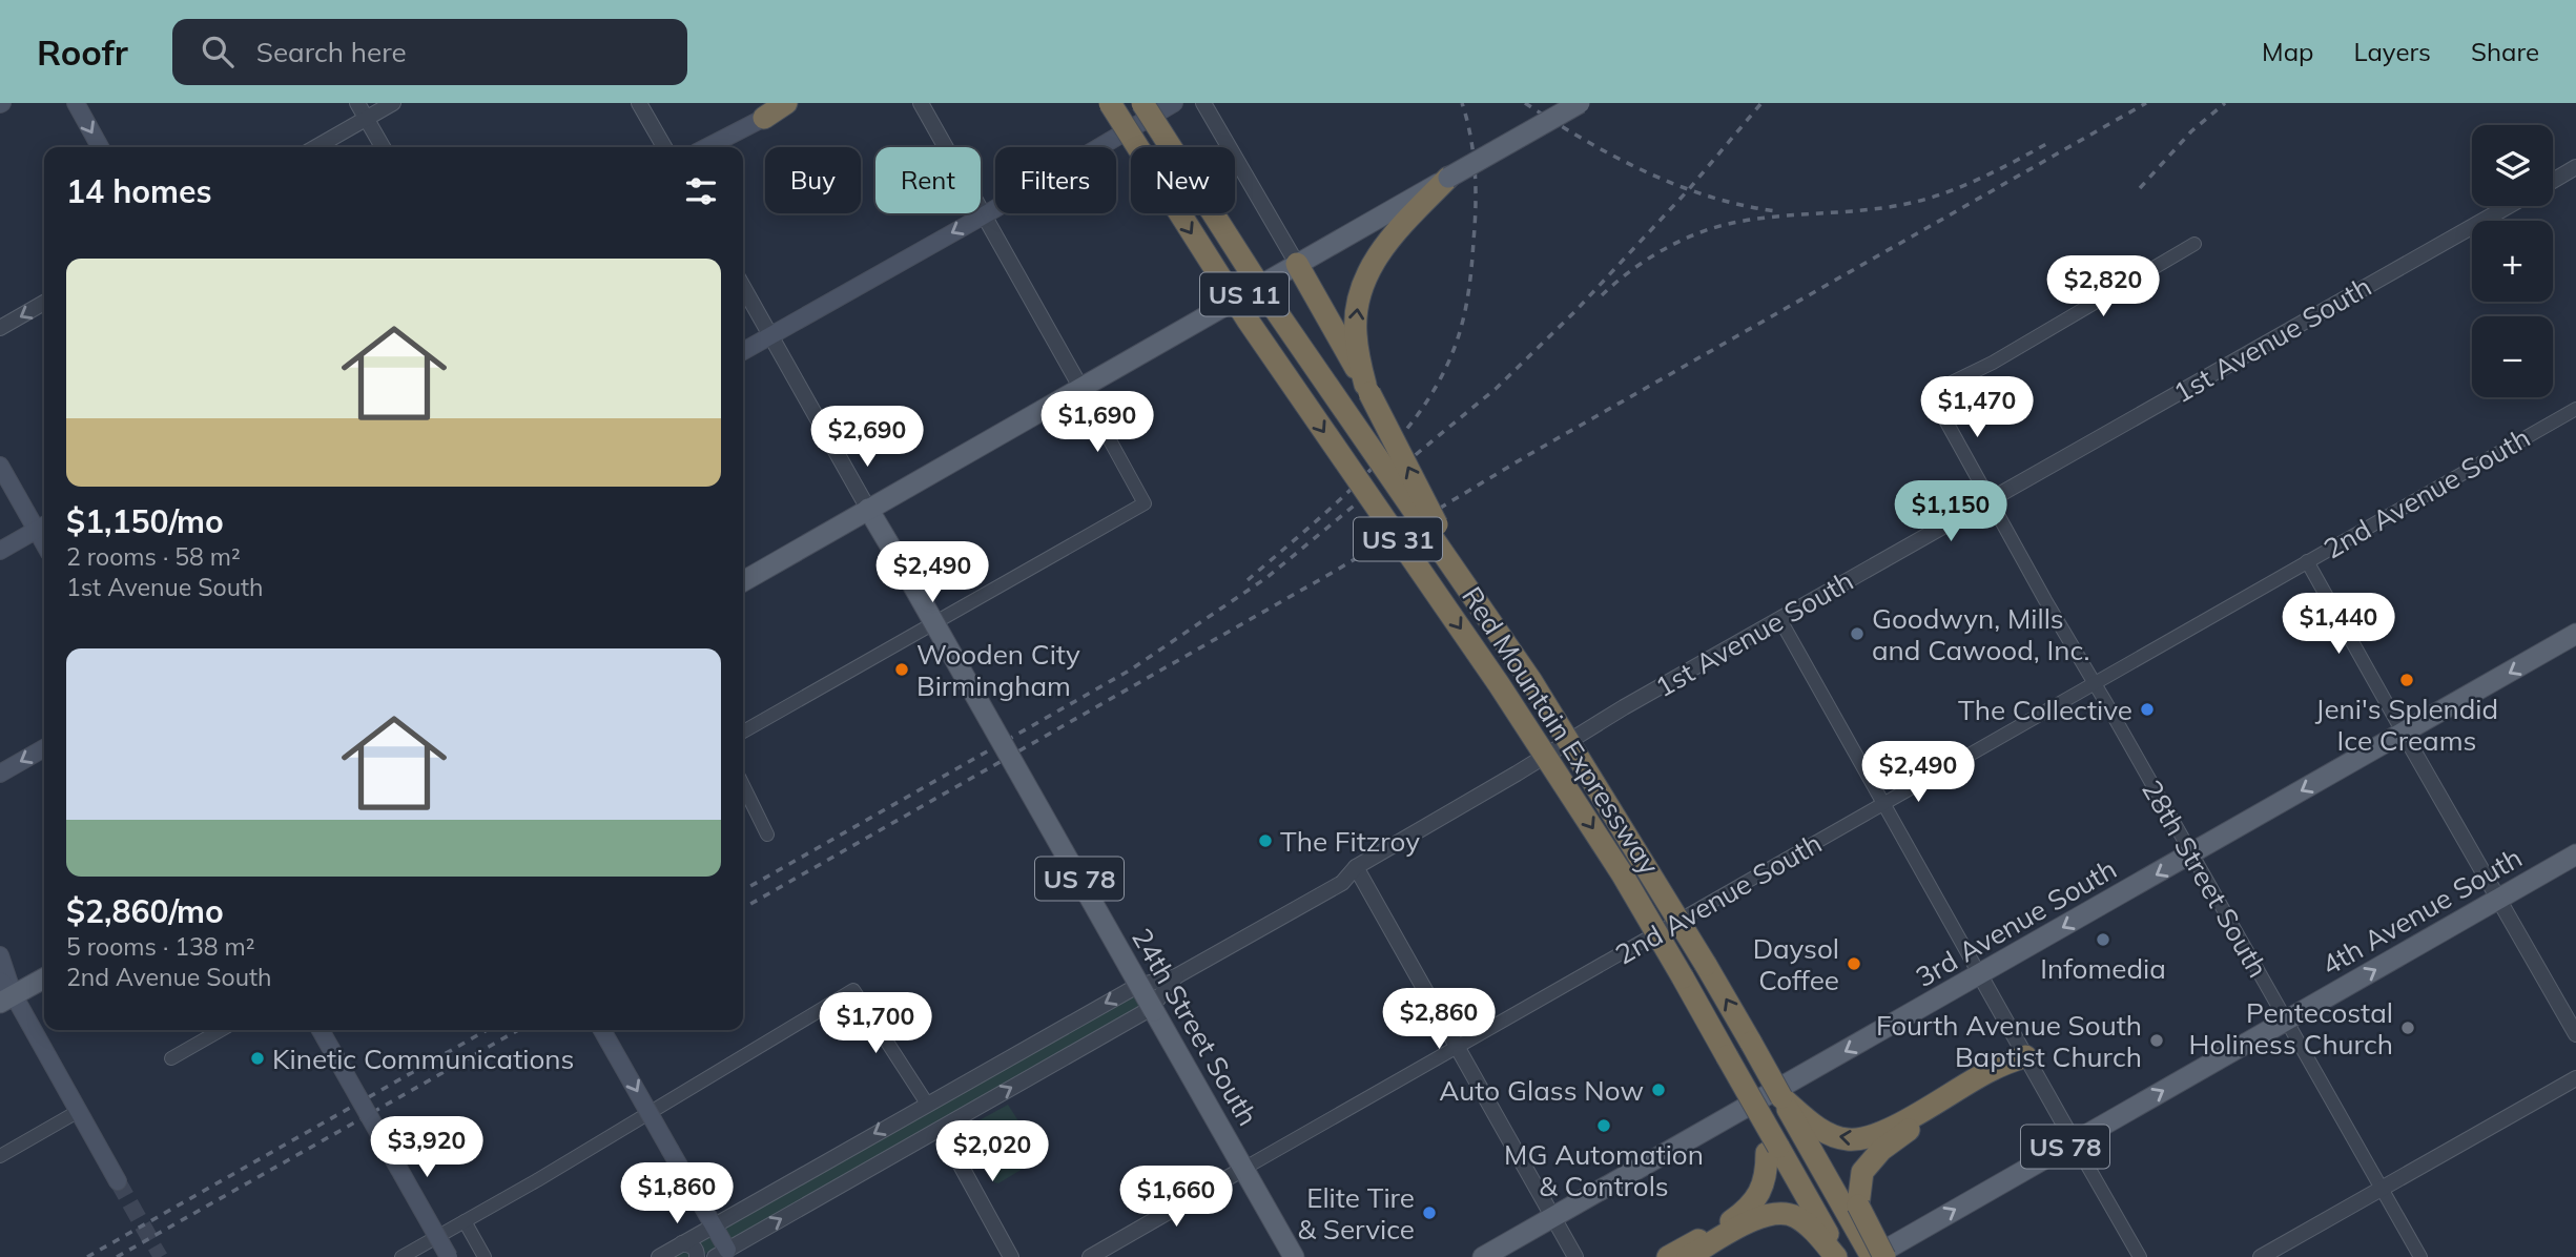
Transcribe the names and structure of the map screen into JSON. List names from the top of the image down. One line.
{"streets":{"highway":["US 31","Red Mountain Expressway"],"main road":["US 11","US 78","4th Avenue South","3rd Avenue South","24th Street South"],"street":["1st Avenue South","2nd Avenue South","28th Street South"]},"crossings":[["US 11","24th Street South"],["1st Avenue South","28th Street South"],["2nd Avenue South","28th Street South"],["2nd Avenue South","24th Street South"],["28th Street South","4th Avenue South"],["28th Street South","3rd Avenue South"]],"one_way":["4th Avenue South","3rd Avenue South"],"places":["Goodwyn, Mills and Cawood, Inc.","Wooden City Birmingham","Jeni's Splendid Ice Creams","The Collective","The Fitzroy","Infomedia","Daysol Coffee","Pentecostal Holiness Church","Fourth Avenue South Baptist Church","Kinetic Communications","Auto Glass Now","MG Automation & Controls","Elite Tire & Service"],"page":{"header":"Roofr","search":"Search here","nav":["Map","Layers","Share"],"map_buttons":["+","−"],"chip":["Buy","Rent","Filters","New"],"heading":"14 homes","list":[{"name":"$1,150/mo","note":"2 rooms · 58 m² · 1st Avenue South"},{"name":"$2,860/mo","note":"5 rooms · 138 m² · 2nd Avenue South"}],"price":["$2,820","$1,470","$1,690","$2,690","$1,150","$2,490","$1,440","$2,490","$2,860","$1,700","$3,920","$2,020","$1,860","$1,660"]}}
